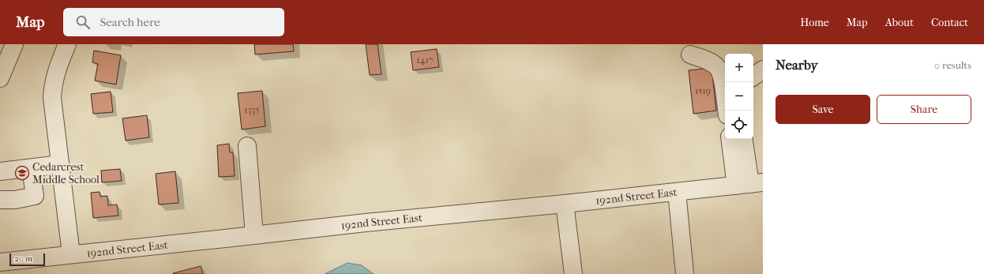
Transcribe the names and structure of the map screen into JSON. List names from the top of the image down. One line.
{"streets":{"street":["192nd Street East"]},"places":{"school or university":["Cedarcrest Middle School"]},"house_numbers":["1417","1519","1335"],"scale_bar":"20 m","page":{"header":"Map","search":"Search here","nav":["Home","Map","About","Contact"],"heading":["Nearby","0 results"],"map_buttons":["+","−"],"buttons":["Save","Share"],"scale":"20 m"}}
